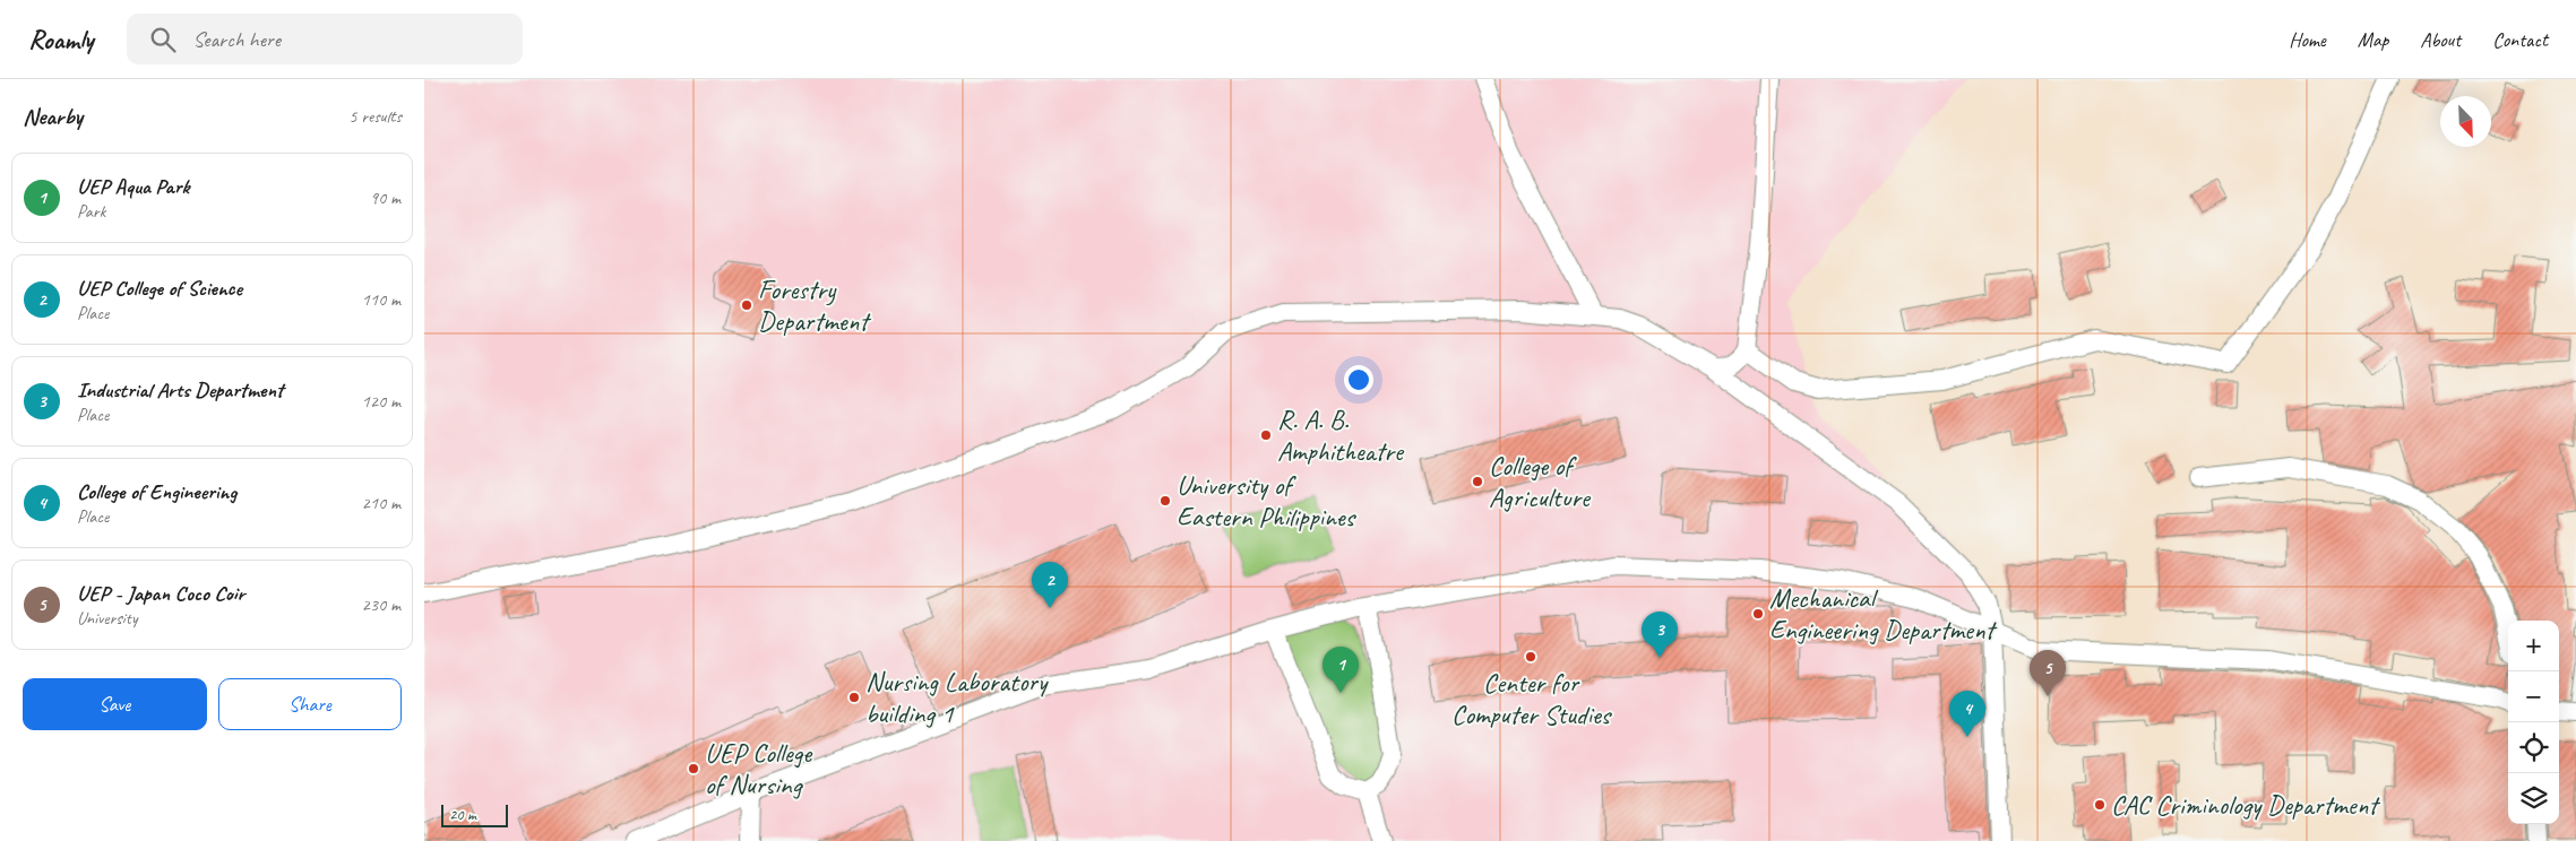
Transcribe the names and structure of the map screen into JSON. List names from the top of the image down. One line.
{"places":["Forestry Department","R. A. B. Amphitheatre","College of Agriculture","University of Eastern Philippines","Mechanical Engineering Department","Center for Computer Studies","Nursing Laboratory building 1","UEP College of Nursing","CAC Criminology Department"],"scale_bar":"20 m","north":"bottom right","page":{"header":"Roamly","search":"Search here","nav":["Home","Map","About","Contact"],"heading":["Nearby","5 results"],"list":[{"mark":"1","name":"UEP Aqua Park","note":"Park","value":"90 m"},{"mark":"2","name":"UEP College of Science","note":"Place","value":"110 m"},{"mark":"3","name":"Industrial Arts Department","note":"Place","value":"120 m"},{"mark":"4","name":"College of Engineering","note":"Place","value":"210 m"},{"mark":"5","name":"UEP - Japan Coco Coir","note":"University","value":"230 m"}],"pins":["2","3","1","5","4"],"map_buttons":["+","−"],"buttons":["Save","Share"],"scale":"20 m"}}
